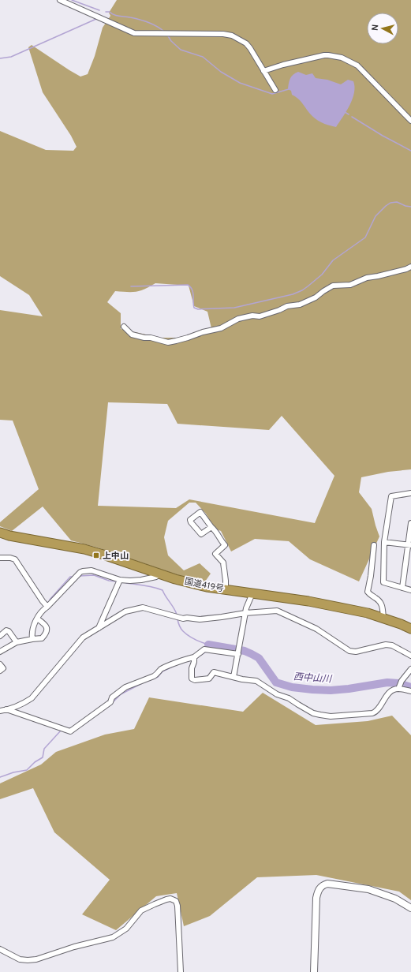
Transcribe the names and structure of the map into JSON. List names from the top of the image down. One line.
{"streets":{"highway":["国道419号"]},"water":["西中山川"],"places":{"transit":["上中山"]},"north":"left"}
